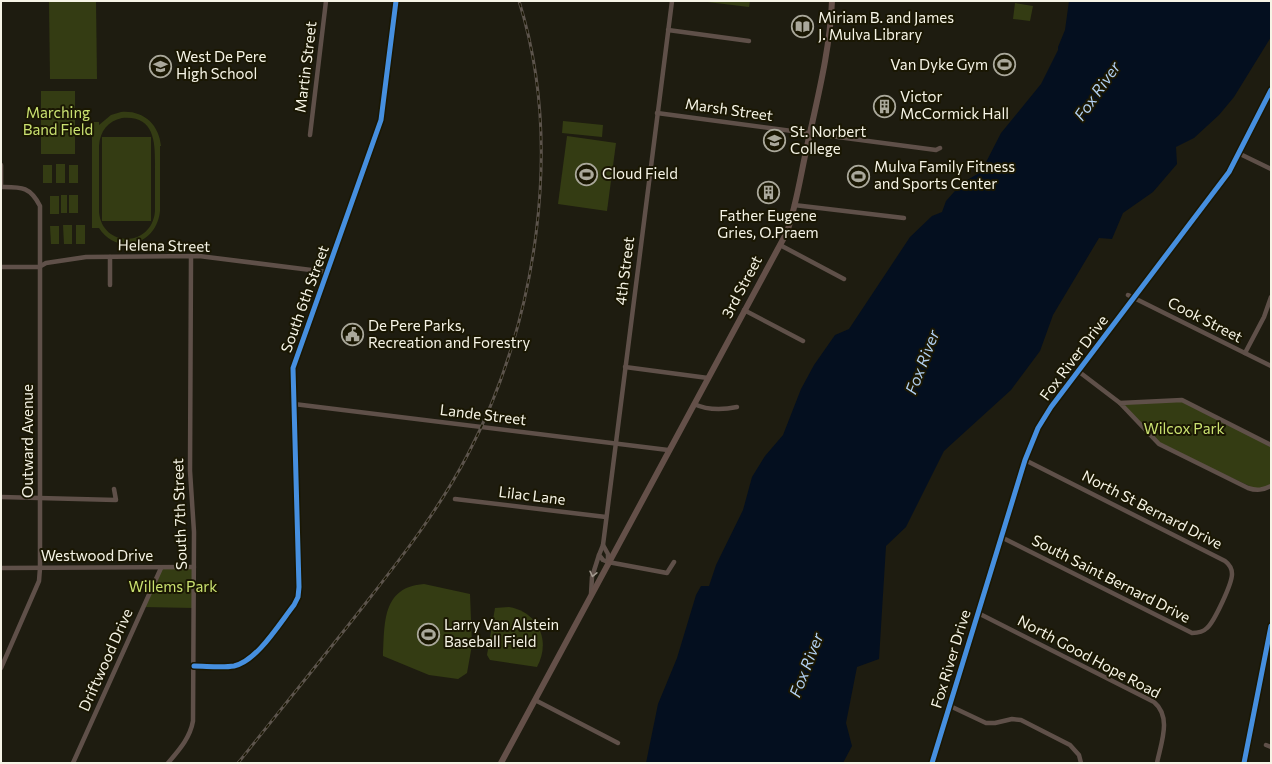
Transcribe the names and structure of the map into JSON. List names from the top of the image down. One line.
{"streets":{"main road":["3rd Street"],"street":["Martin Street","Marsh Street","Helena Street","4th Street","South 6th Street","Cook Street","Fox River Drive","Lande Street","Outward Avenue","Lilac Lane","North St Bernard Drive","South 7th Street","Westwood Drive","South Saint Bernard Drive","North Good Hope Road","Driftwood Drive"]},"crossings":[["Marsh Street","4th Street"],["Marsh Street","3rd Street"],["Helena Street","South 6th Street"],["Helena Street","Outward Avenue"],["Helena Street","South 7th Street"],["4th Street","3rd Street"],["4th Street","Lande Street"],["4th Street","Lilac Lane"],["3rd Street","Lande Street"],["South 6th Street","Lande Street"],["South 6th Street","South 7th Street"],["Cook Street","Fox River Drive"],["Fox River Drive","North St Bernard Drive"],["Fox River Drive","South Saint Bernard Drive"],["Fox River Drive","North Good Hope Road"],["Outward Avenue","Westwood Drive"],["North St Bernard Drive","South Saint Bernard Drive"],["South 7th Street","Westwood Drive"],["Westwood Drive","Driftwood Drive"]],"water":["Fox River"],"parks":["Marching Band Field","Wilcox Park","Willems Park"],"places":{"library":["Miriam B. and James J. Mulva Library"],"sports":["Van Dyke Gym","Cloud Field","Mulva Family Fitness and Sports Center","Larry Van Alstein Baseball Field"],"school or university":["West De Pere High School","St. Norbert College"],"building":["Victor McCormick Hall","Father Eugene Gries, O.Praem"],"public building":["De Pere Parks, Recreation and Forestry"]}}
